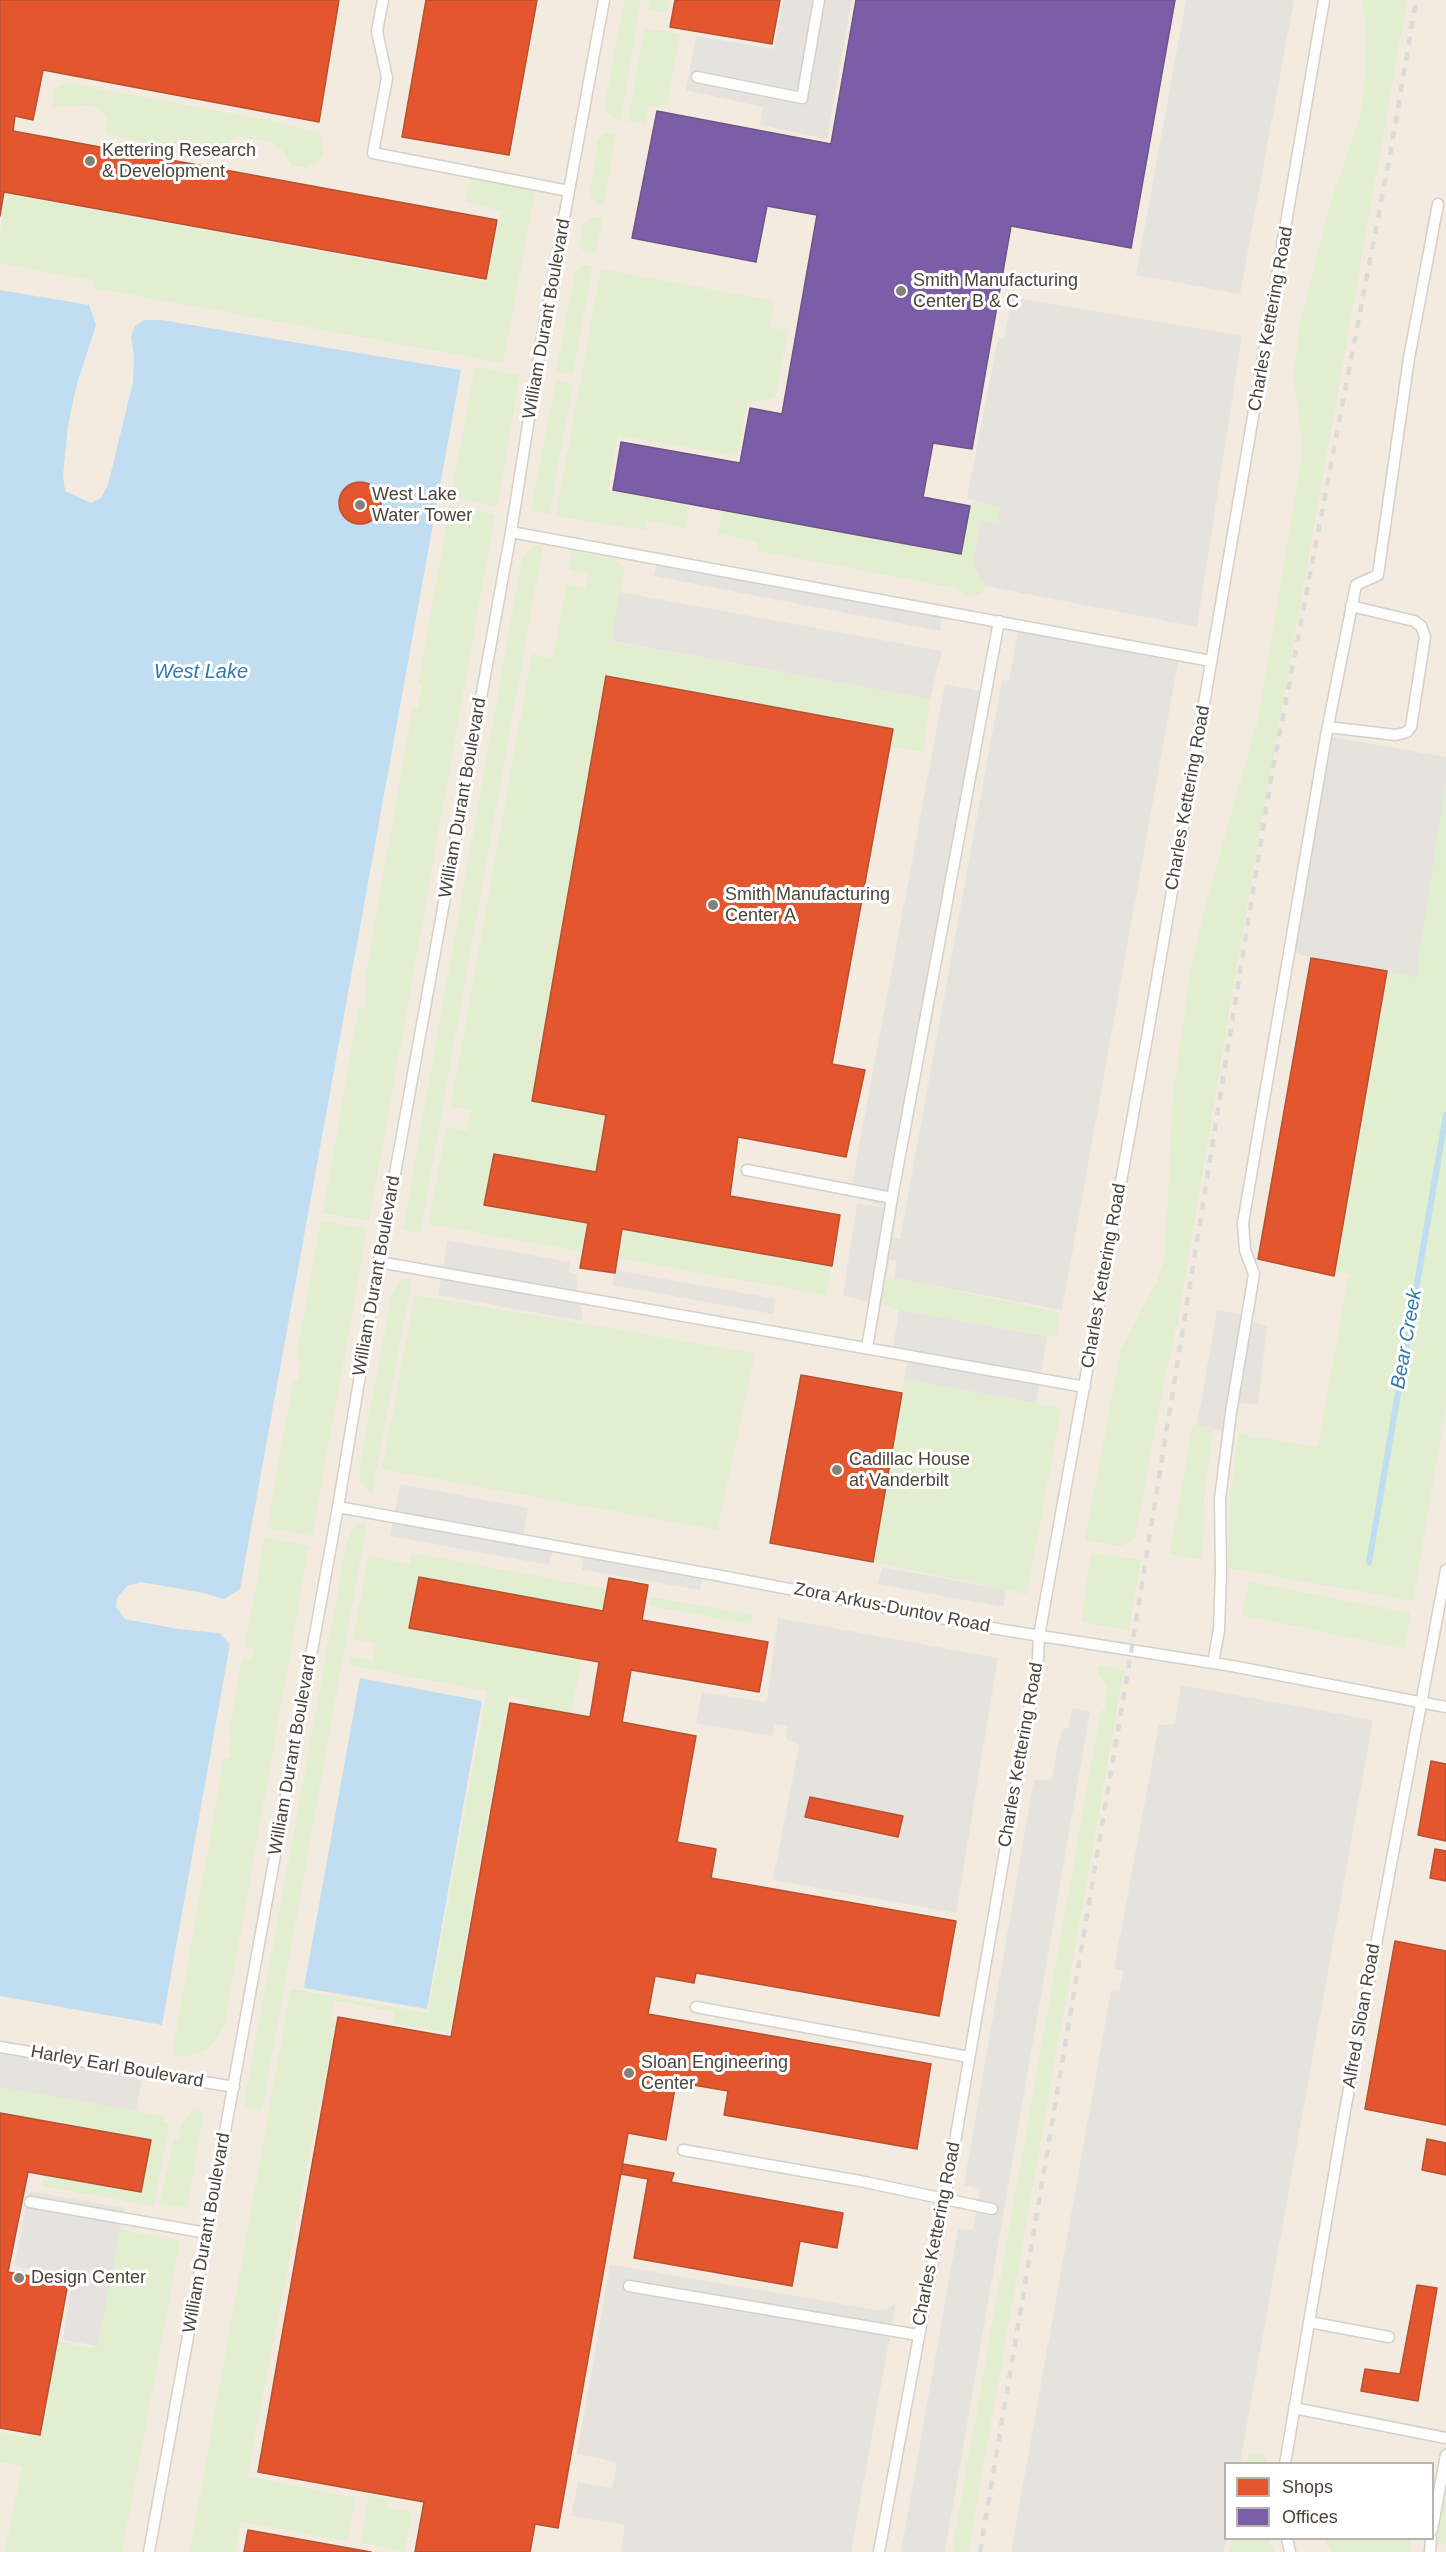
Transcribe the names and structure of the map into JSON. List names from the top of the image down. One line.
{"streets":{"lane":["William Durant Boulevard","Charles Kettering Road","Zora Arkus-Duntov Road","Alfred Sloan Road","Harley Earl Boulevard"]},"crossings":[["William Durant Boulevard","Zora Arkus-Duntov Road"],["William Durant Boulevard","Harley Earl Boulevard"],["Charles Kettering Road","Zora Arkus-Duntov Road"],["Zora Arkus-Duntov Road","Alfred Sloan Road"]],"water":["West Lake","Bear Creek"],"places":["Kettering Research & Development","Smith Manufacturing Center B & C","West Lake Water Tower","Smith Manufacturing Center A","Cadillac House at Vanderbilt","Sloan Engineering Center","Design Center"],"legend":["Shops","Offices"]}
